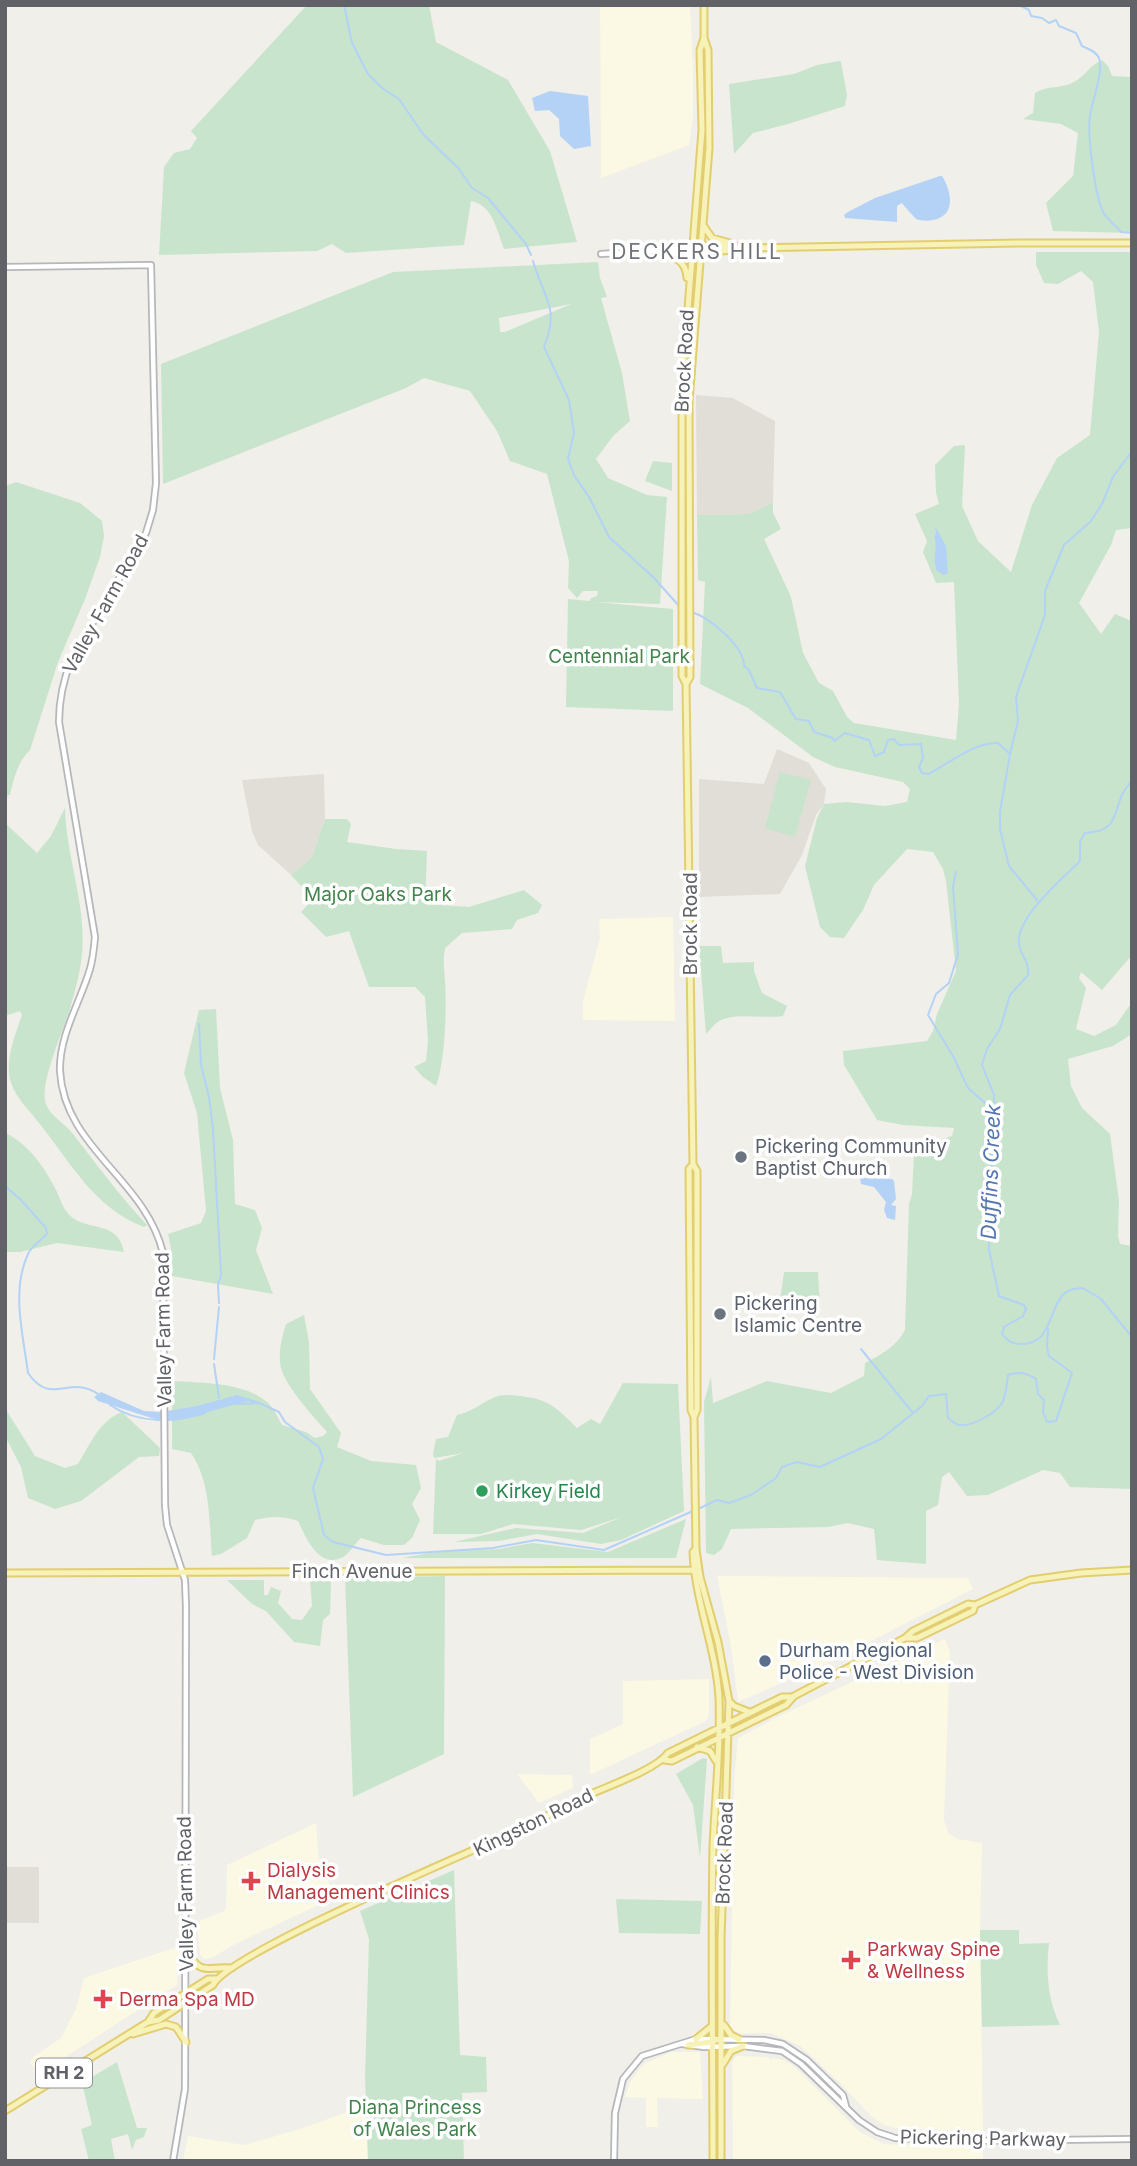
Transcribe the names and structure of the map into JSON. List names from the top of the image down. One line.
{"streets":{"main road":["Brock Road","Finch Avenue","Kingston Road","RH 2"],"street":["Valley Farm Road","Pickering Parkway"]},"crossings":[["Brock Road","Finch Avenue"],["Brock Road","Kingston Road"],["Brock Road","Pickering Parkway"],["Valley Farm Road","Finch Avenue"],["Valley Farm Road","Kingston Road"]],"districts":["DECKERS HILL"],"water":["Duffins Creek"],"parks":["Centennial Park","Major Oaks Park","Diana Princess of Wales Park"],"places":{"other":["Pickering Community Baptist Church","Pickering Islamic Centre","Kirkey Field","Durham Regional Police - West Division"],"health":["Dialysis Management Clinics","Parkway Spine & Wellness","Derma Spa MD"]}}
